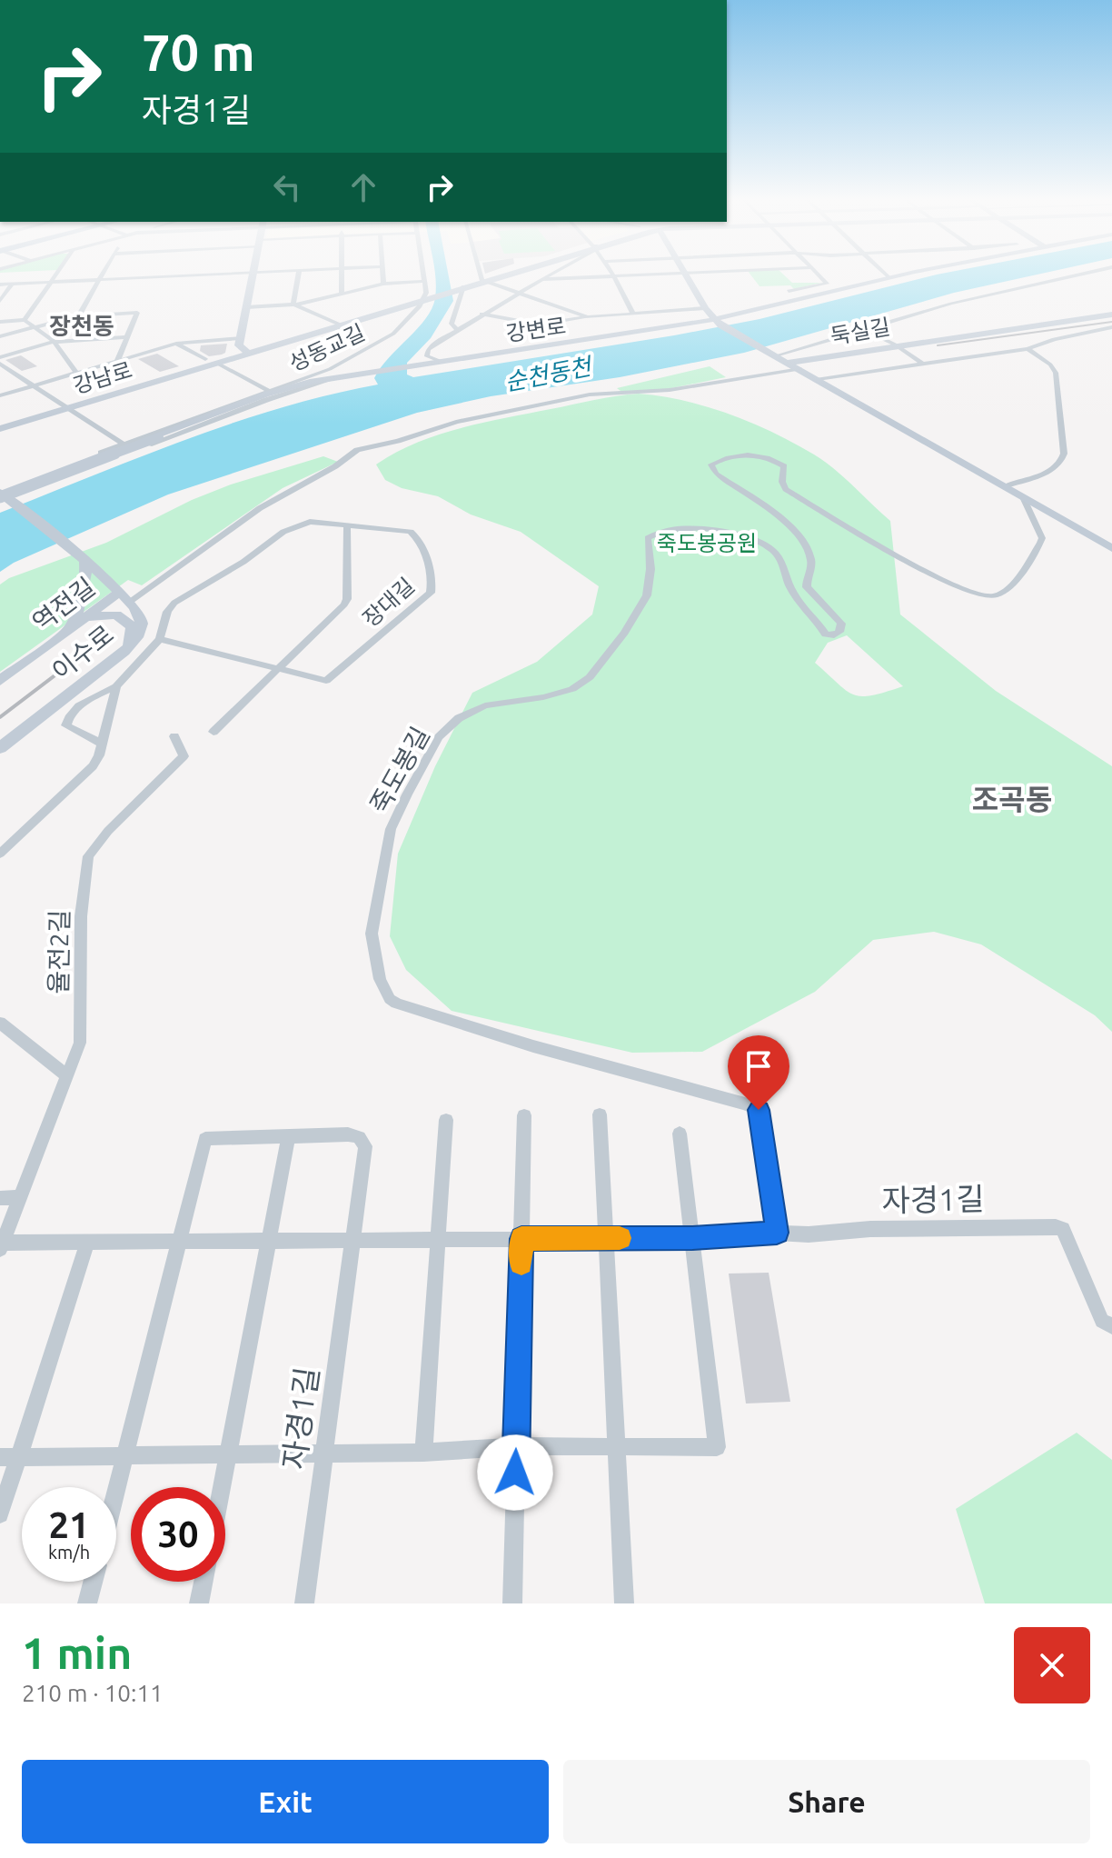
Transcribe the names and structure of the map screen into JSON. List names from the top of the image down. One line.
{"streets":{"main road":["강변로","둑실길","강남로","역전길","이수로"],"street":["성동교길","장대길","죽도봉길","율전2길","자경1길"]},"crossings":[["성동교길","강남로"],["역전길","이수로"],["죽도봉길","자경1길"],["율전2길","자경1길"]],"districts":["장천동","조곡동"],"water":["순천동천"],"parks":["죽도봉공원"],"page":{"turn":["70 m","자경1길"],"speed":"21 km/h","limit":"30","heading":["1 min","210 m · 10:11"],"buttons":["Exit","Share"]}}
